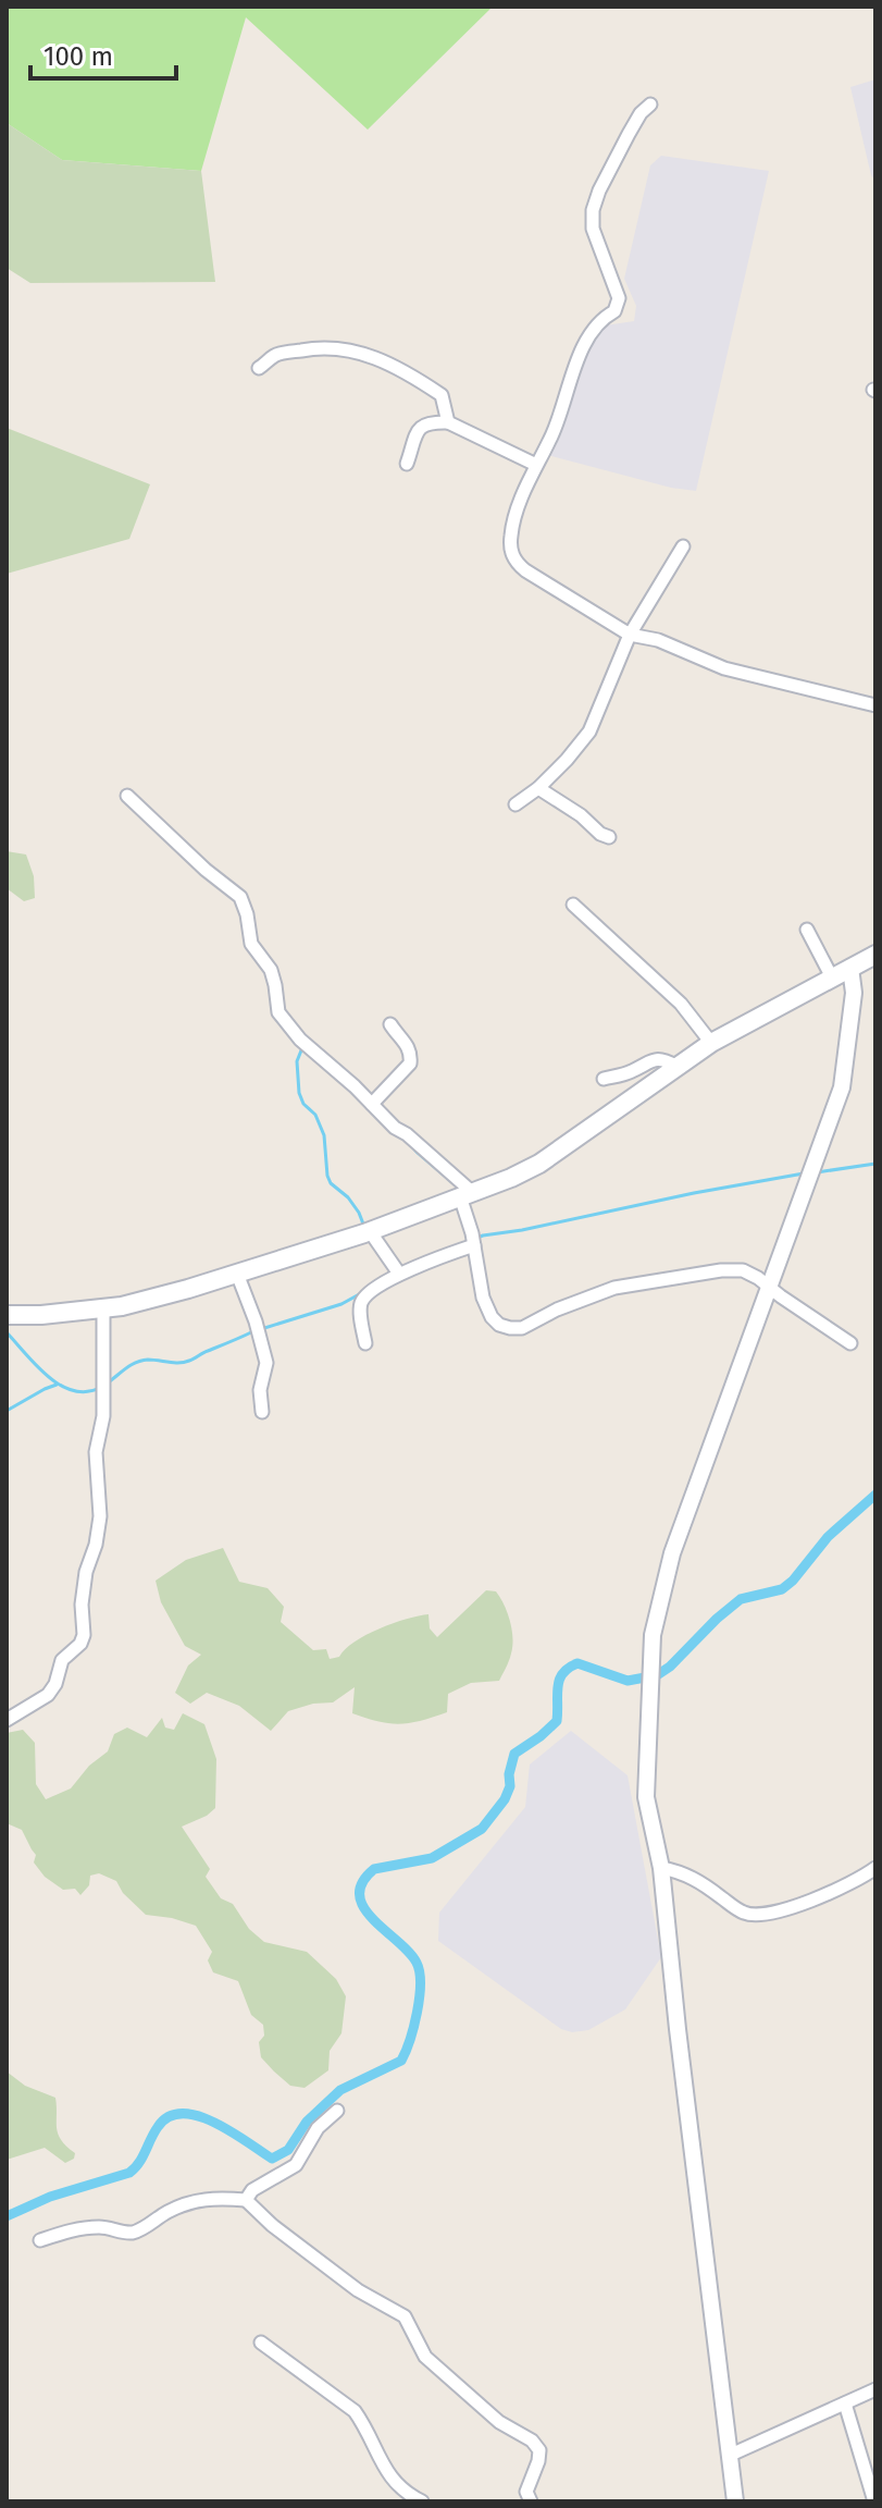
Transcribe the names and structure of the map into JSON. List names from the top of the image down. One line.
{"scale_bar":"100 m"}
